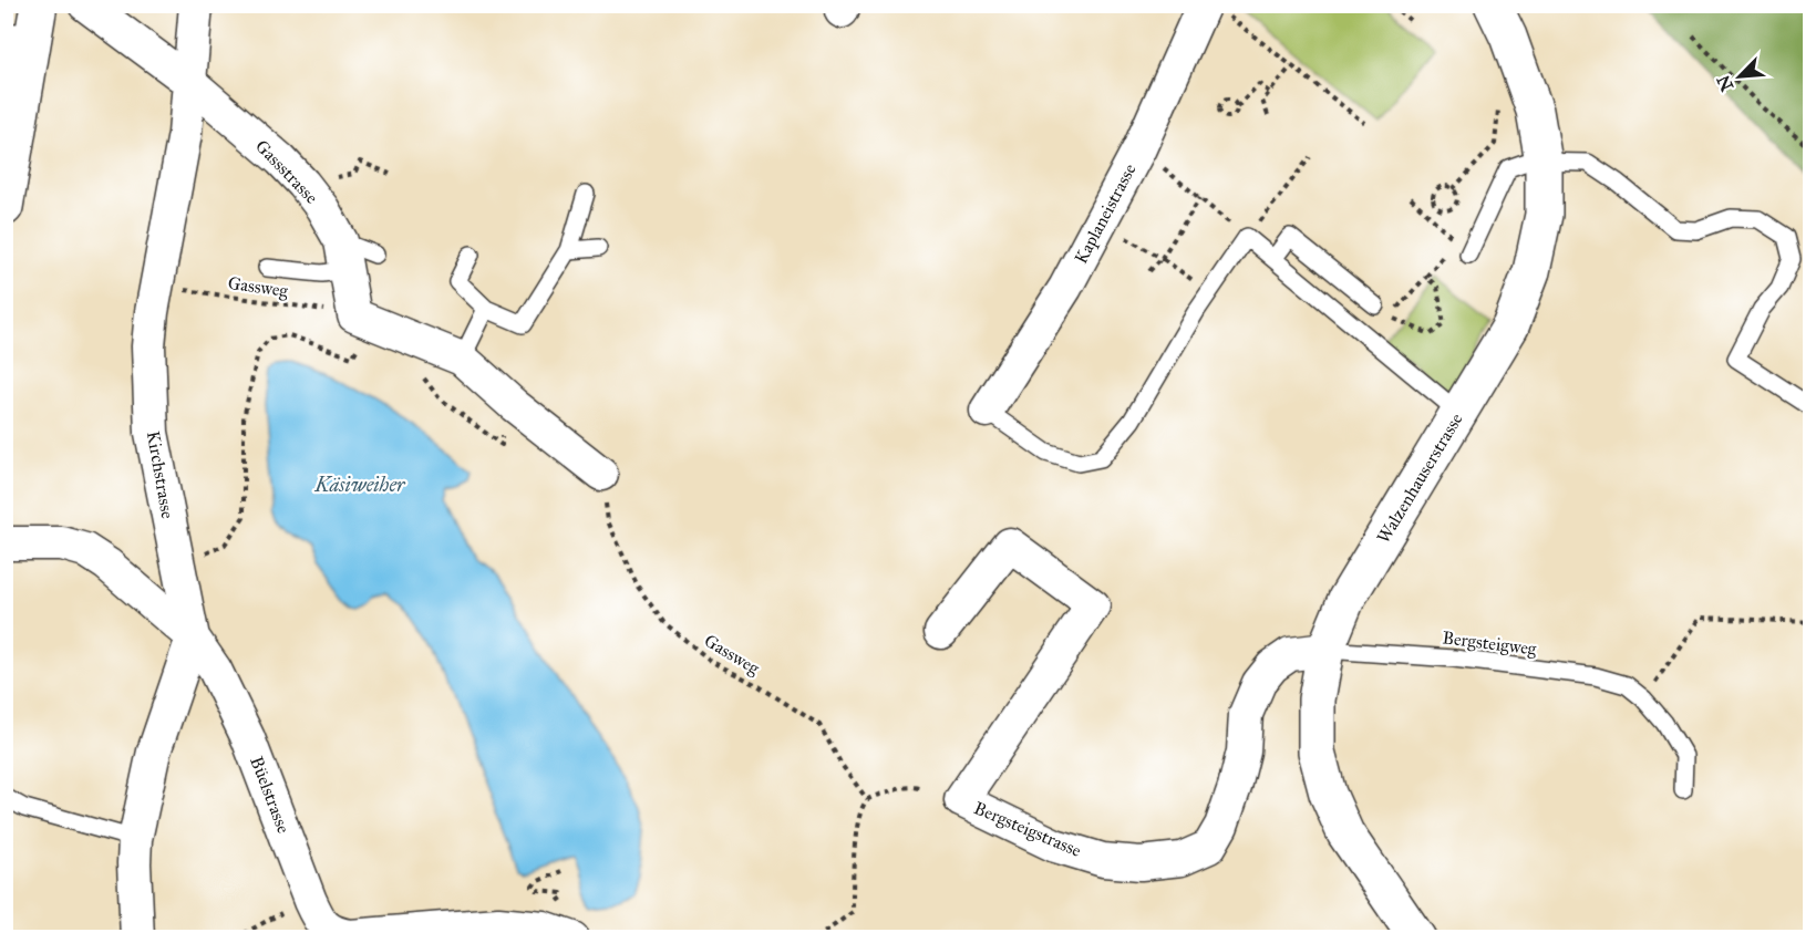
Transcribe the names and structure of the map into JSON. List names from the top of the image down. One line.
{"streets":{"street":["Gassstrasse","Kaplaneistrasse","Kirchstrasse","Walzenhauserstrasse","Büelstrasse","Bergsteigstrasse"],"lane":["Bergsteigweg"],"path":["Gassweg"]},"crossings":[["Gassstrasse","Gassweg"],["Gassstrasse","Kirchstrasse"],["Gassweg","Kirchstrasse"],["Kirchstrasse","Büelstrasse"],["Walzenhauserstrasse","Bergsteigweg"],["Walzenhauserstrasse","Bergsteigstrasse"],["Bergsteigweg","Bergsteigstrasse"]],"water":["Käsiweiher"],"north":"bottom left"}
